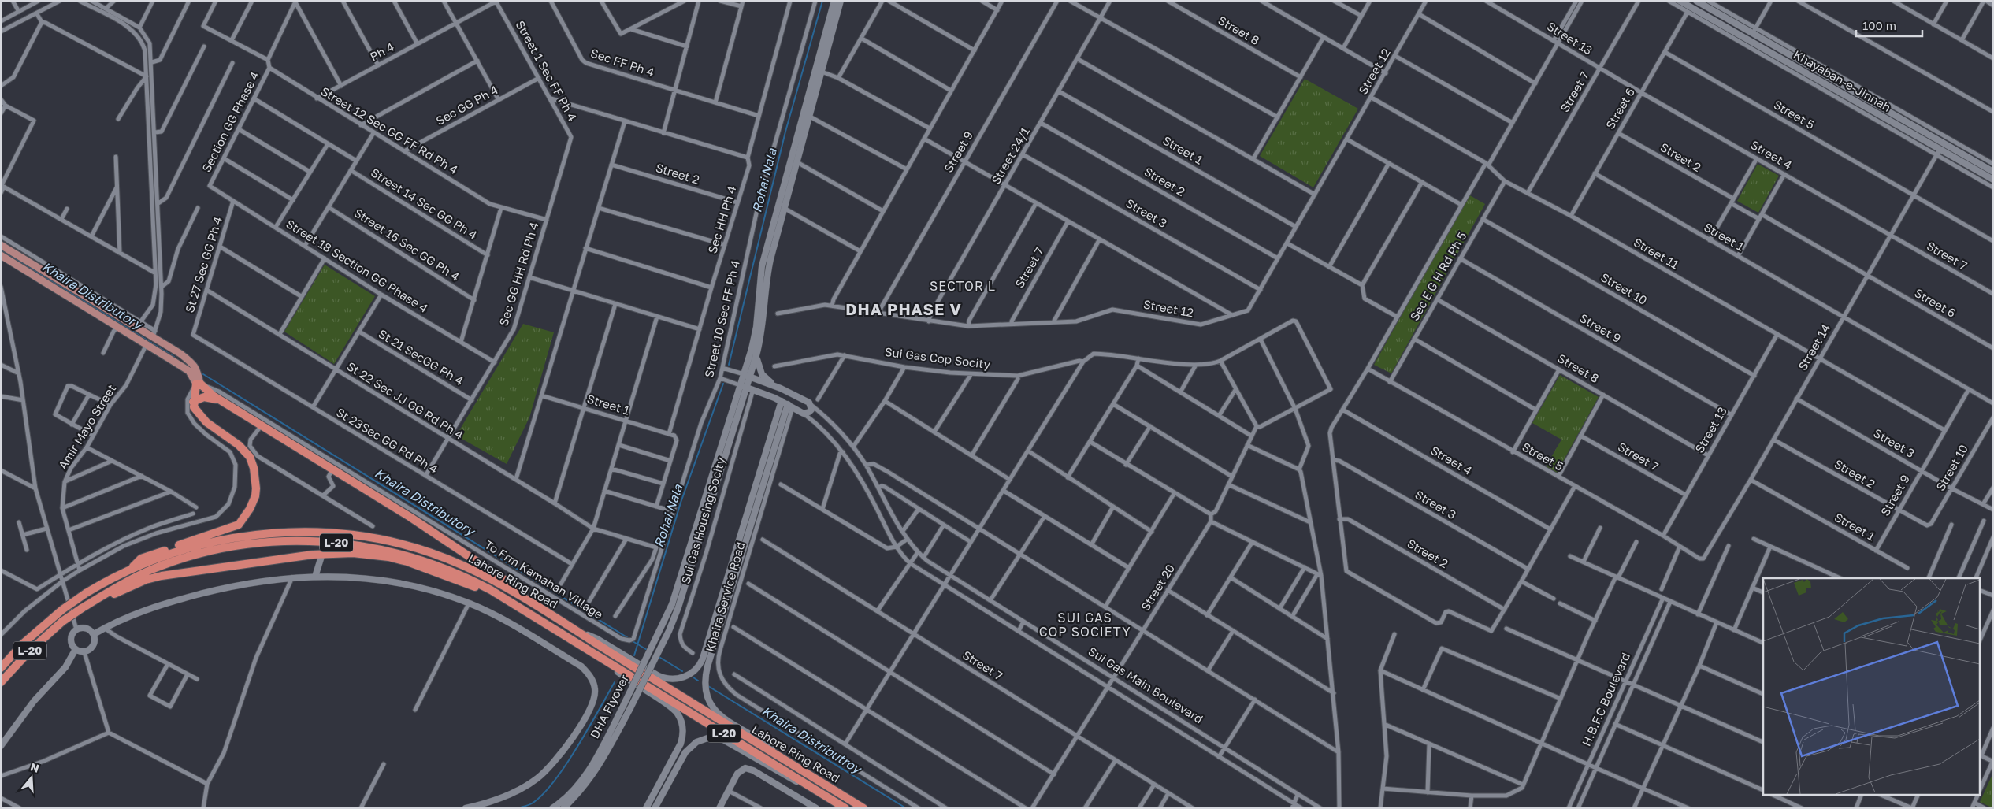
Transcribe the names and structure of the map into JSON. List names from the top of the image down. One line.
{"streets":{"highway":["L-20","Lahore Ring Road"],"main road":["Khayaban-e-Jinnah","Sui Gas Main Boulevard","DHA Flyover"],"street":["Street 8","Street 13","Ph 4","Sec FF Ph 4","Street 1 Sec FF Ph 4","Street 12","Street 7","Sec GG Ph 4","Street 6","Street 5","Section GG Phase 4","Street 12 Sec GG FF Rd Ph 4","Street 1","Street 9","Street 4","Street 24/1","Street 2","Street 14 Sec GG Ph 4","Street 3","Sec HH Ph 4","Street 16 Sec GG Ph 4","Street 11","St 27 Sec GG Ph 4","Street 18 Section GG Phase 4","Sec GG HH Rd Ph 4","Sec E G H Rd Ph 5","Street 10","Street 10 Sec FF Ph 4","Street 14","St 21 SecGG Ph 4","Sui Gas Cop Socity","St 22 Sec JJ GG Rd Ph 4","Amir Mayo Street","St 23Sec GG Rd Ph 4","Sui Gas Housing Socity","To Frm Kamahan Village","Street 20","Khaira Service Road","H.B.F.C Boulevard"]},"crossings":[["Street 8","Street 13"],["Street 8","Sec E G H Rd Ph 5"],["Street 13","Street 7"],["Street 13","Street 6"],["Street 13","Street 5"],["Street 13","Street 9"],["Street 13","Street 4"],["Street 13","Street 11"],["Street 13","Street 10"],["Ph 4","Street 1 Sec FF Ph 4"],["Ph 4","Street 12 Sec GG FF Rd Ph 4"],["Street 1 Sec FF Ph 4","Sec GG Ph 4"],["Street 1 Sec FF Ph 4","Sec GG HH Rd Ph 4"],["Street 12","Street 7"],["Street 12","Street 1"],["Street 12","Street 9"],["Street 12","Street 24/1"],["Street 12","Street 2"],["Street 12","Street 3"],["Street 12","Street 11"],["Khayaban-e-Jinnah","Street 14"],["Street 7","Street 4"],["Street 7","Street 11"],["Street 7","Street 14"],["Street 7","Street 20"],["Sec GG Ph 4","Street 12 Sec GG FF Rd Ph 4"],["Street 6","Street 5"],["Street 6","Street 1"],["Street 6","Street 4"],["Street 6","Street 2"],["Street 6","Street 11"],["Street 6","Street 14"],["Street 5","Sec E G H Rd Ph 5"],["Street 5","Street 14"],["Section GG Phase 4","Street 12 Sec GG FF Rd Ph 4"],["Section GG Phase 4","Street 18 Section GG Phase 4"],["Street 1","Street 9"],["Street 1","Street 24/1"],["Street 1","Sec HH Ph 4"],["Street 1","Street 14"],["Street 9","Street 2"],["Street 9","Street 3"],["Street 9","Sec E G H Rd Ph 5"],["Street 4","Street 14"],["Street 24/1","Street 2"],["Street 24/1","Street 3"],["Street 2","Sec HH Ph 4"],["Street 2","Street 10"],["Street 2","Street 14"],["Street 3","Street 10"],["Street 3","Street 14"],["Street 11","Sec E G H Rd Ph 5"],["Street 11","Street 14"],["St 27 Sec GG Ph 4","Street 18 Section GG Phase 4"],["St 27 Sec GG Ph 4","St 22 Sec JJ GG Rd Ph 4"],["St 27 Sec GG Ph 4","St 23Sec GG Rd Ph 4"],["Street 18 Section GG Phase 4","Sec GG HH Rd Ph 4"],["Sec GG HH Rd Ph 4","St 21 SecGG Ph 4"],["Sec GG HH Rd Ph 4","St 22 Sec JJ GG Rd Ph 4"],["Sec GG HH Rd Ph 4","St 23Sec GG Rd Ph 4"],["Sec E G H Rd Ph 5","Street 10"],["Street 10 Sec FF Ph 4","To Frm Kamahan Village"],["Street 10 Sec FF Ph 4","Sui Gas Main Boulevard"],["St 22 Sec JJ GG Rd Ph 4","To Frm Kamahan Village"],["Sui Gas Housing Socity","Sui Gas Main Boulevard"],["Sui Gas Housing Socity","DHA Flyover"],["Street 20","Sui Gas Main Boulevard"],["Khaira Service Road","Sui Gas Main Boulevard"],["Sui Gas Main Boulevard","DHA Flyover"]],"districts":["SECTOR L","DHA PHASE V","SUI GAS COP SOCIETY"],"water":["Rohai Nala","Khaira Distributory","Khaira Distributroy"],"scale_bar":"100 m","north":"top"}
